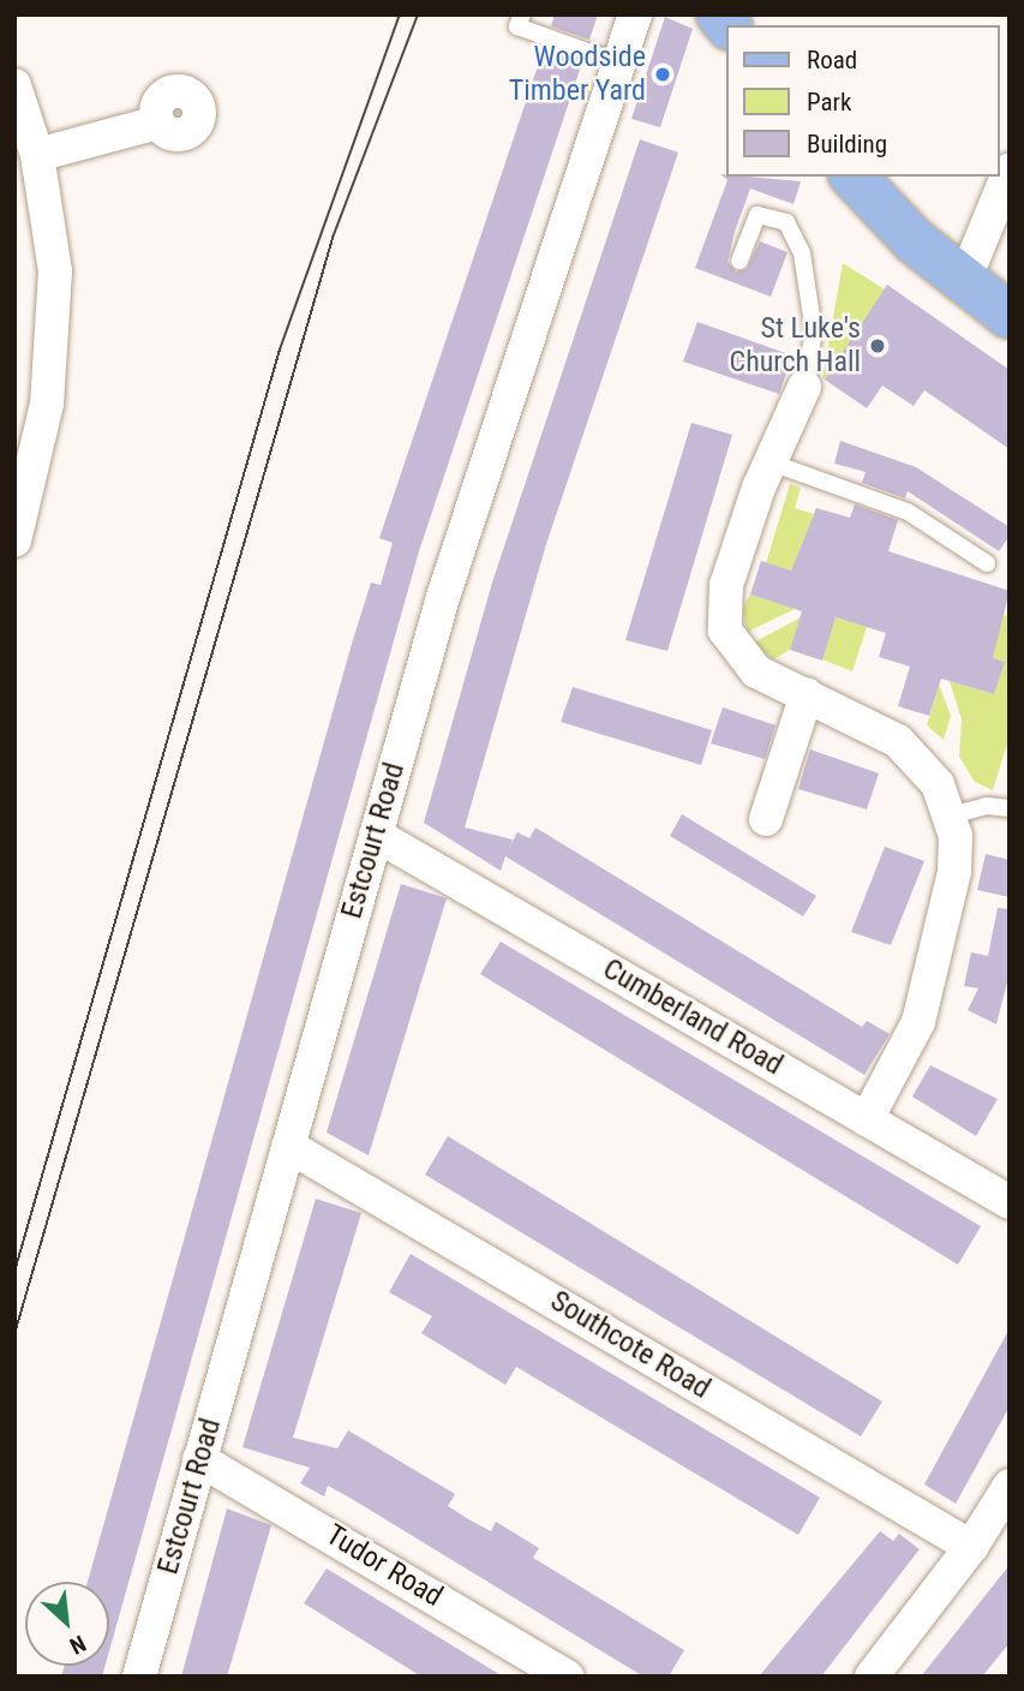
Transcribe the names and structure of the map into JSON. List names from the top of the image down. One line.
{"streets":{"street":["Estcourt Road","Cumberland Road","Southcote Road","Tudor Road"]},"crossings":[["Estcourt Road","Cumberland Road"],["Estcourt Road","Southcote Road"],["Estcourt Road","Tudor Road"]],"places":["Woodside Timber Yard","St Luke's Church Hall"],"legend":["Road","Park","Building"],"north":"bottom right"}
